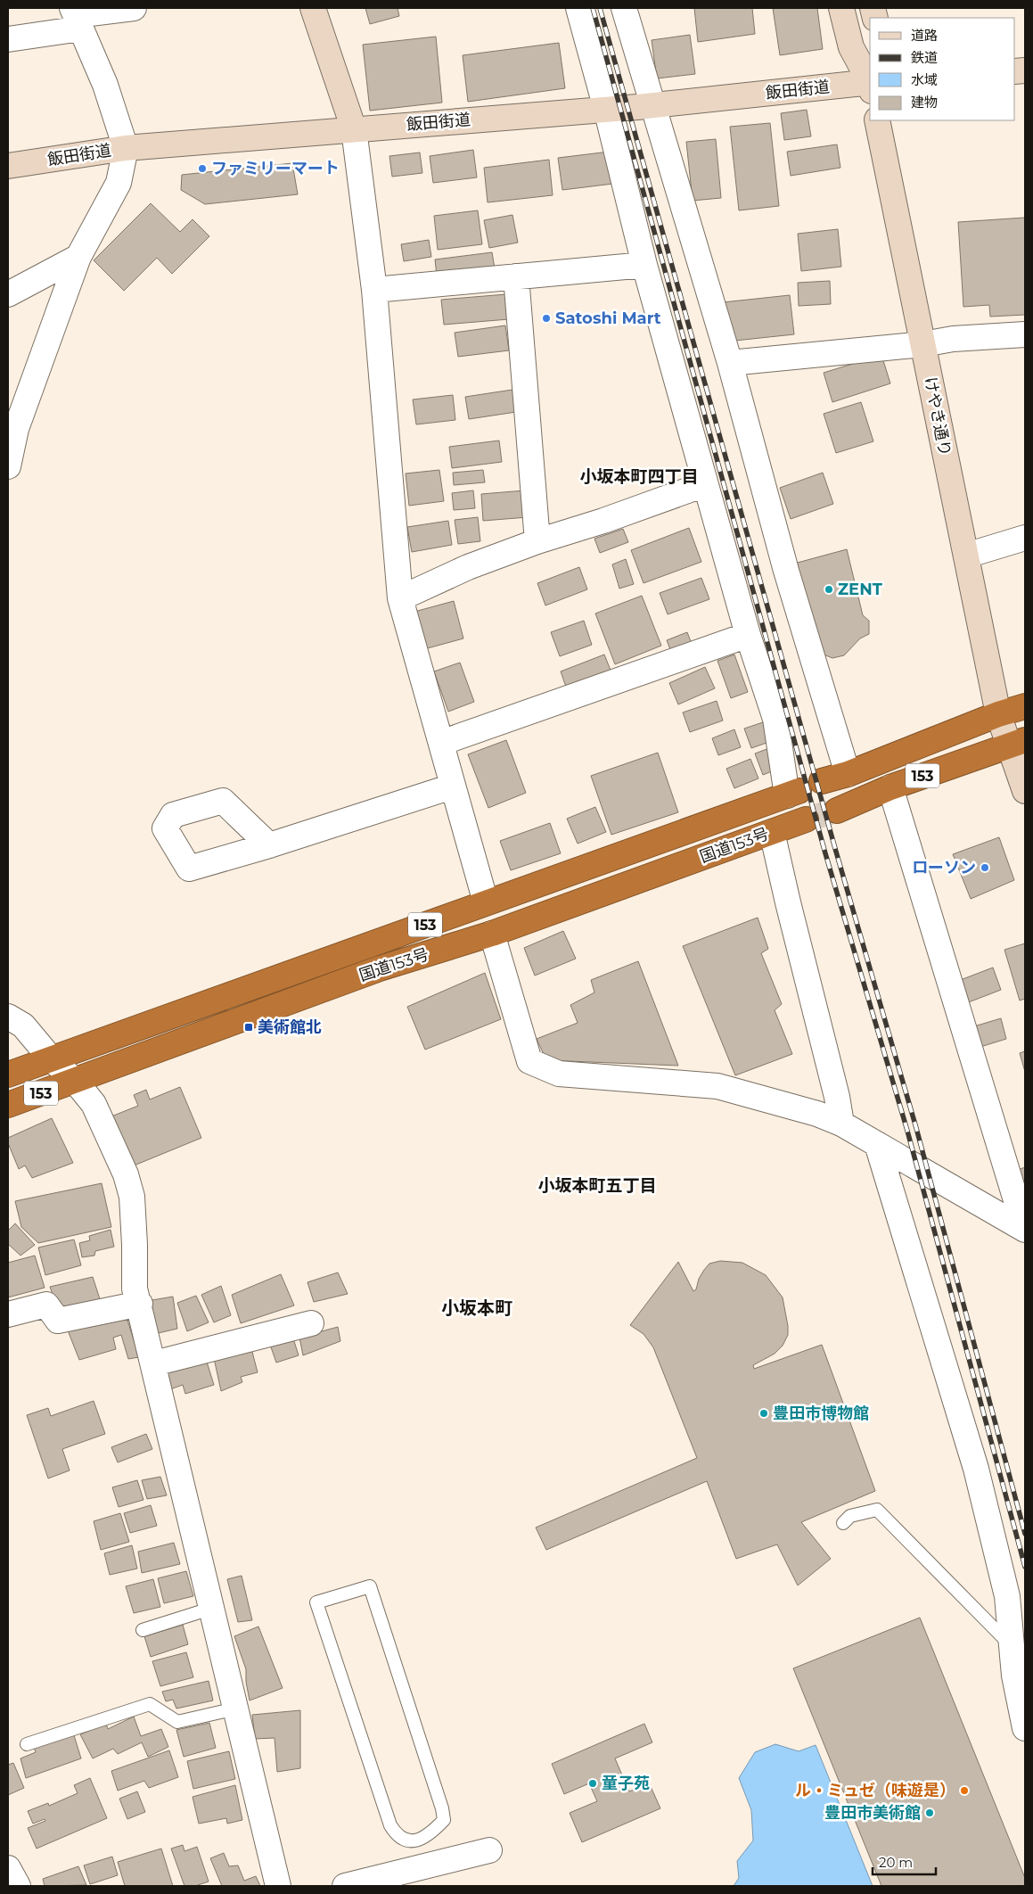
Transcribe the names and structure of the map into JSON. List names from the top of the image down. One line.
{"streets":{"highway":["153","国道153号"],"street":["飯田街道","けやき通り"]},"crossings":[["けやき通り","153"]],"districts":["小坂本町四丁目","小坂本町五丁目","小坂本町"],"places":{"other":["ファミリーマート","Satoshi Mart","ZENT","ローソン","豊田市博物館","童子苑","ル・ミュゼ（味遊是）","豊田市美術館"],"transit":["美術館北"]},"legend":["道路","鉄道","水域","建物"],"scale_bar":"20 m"}
